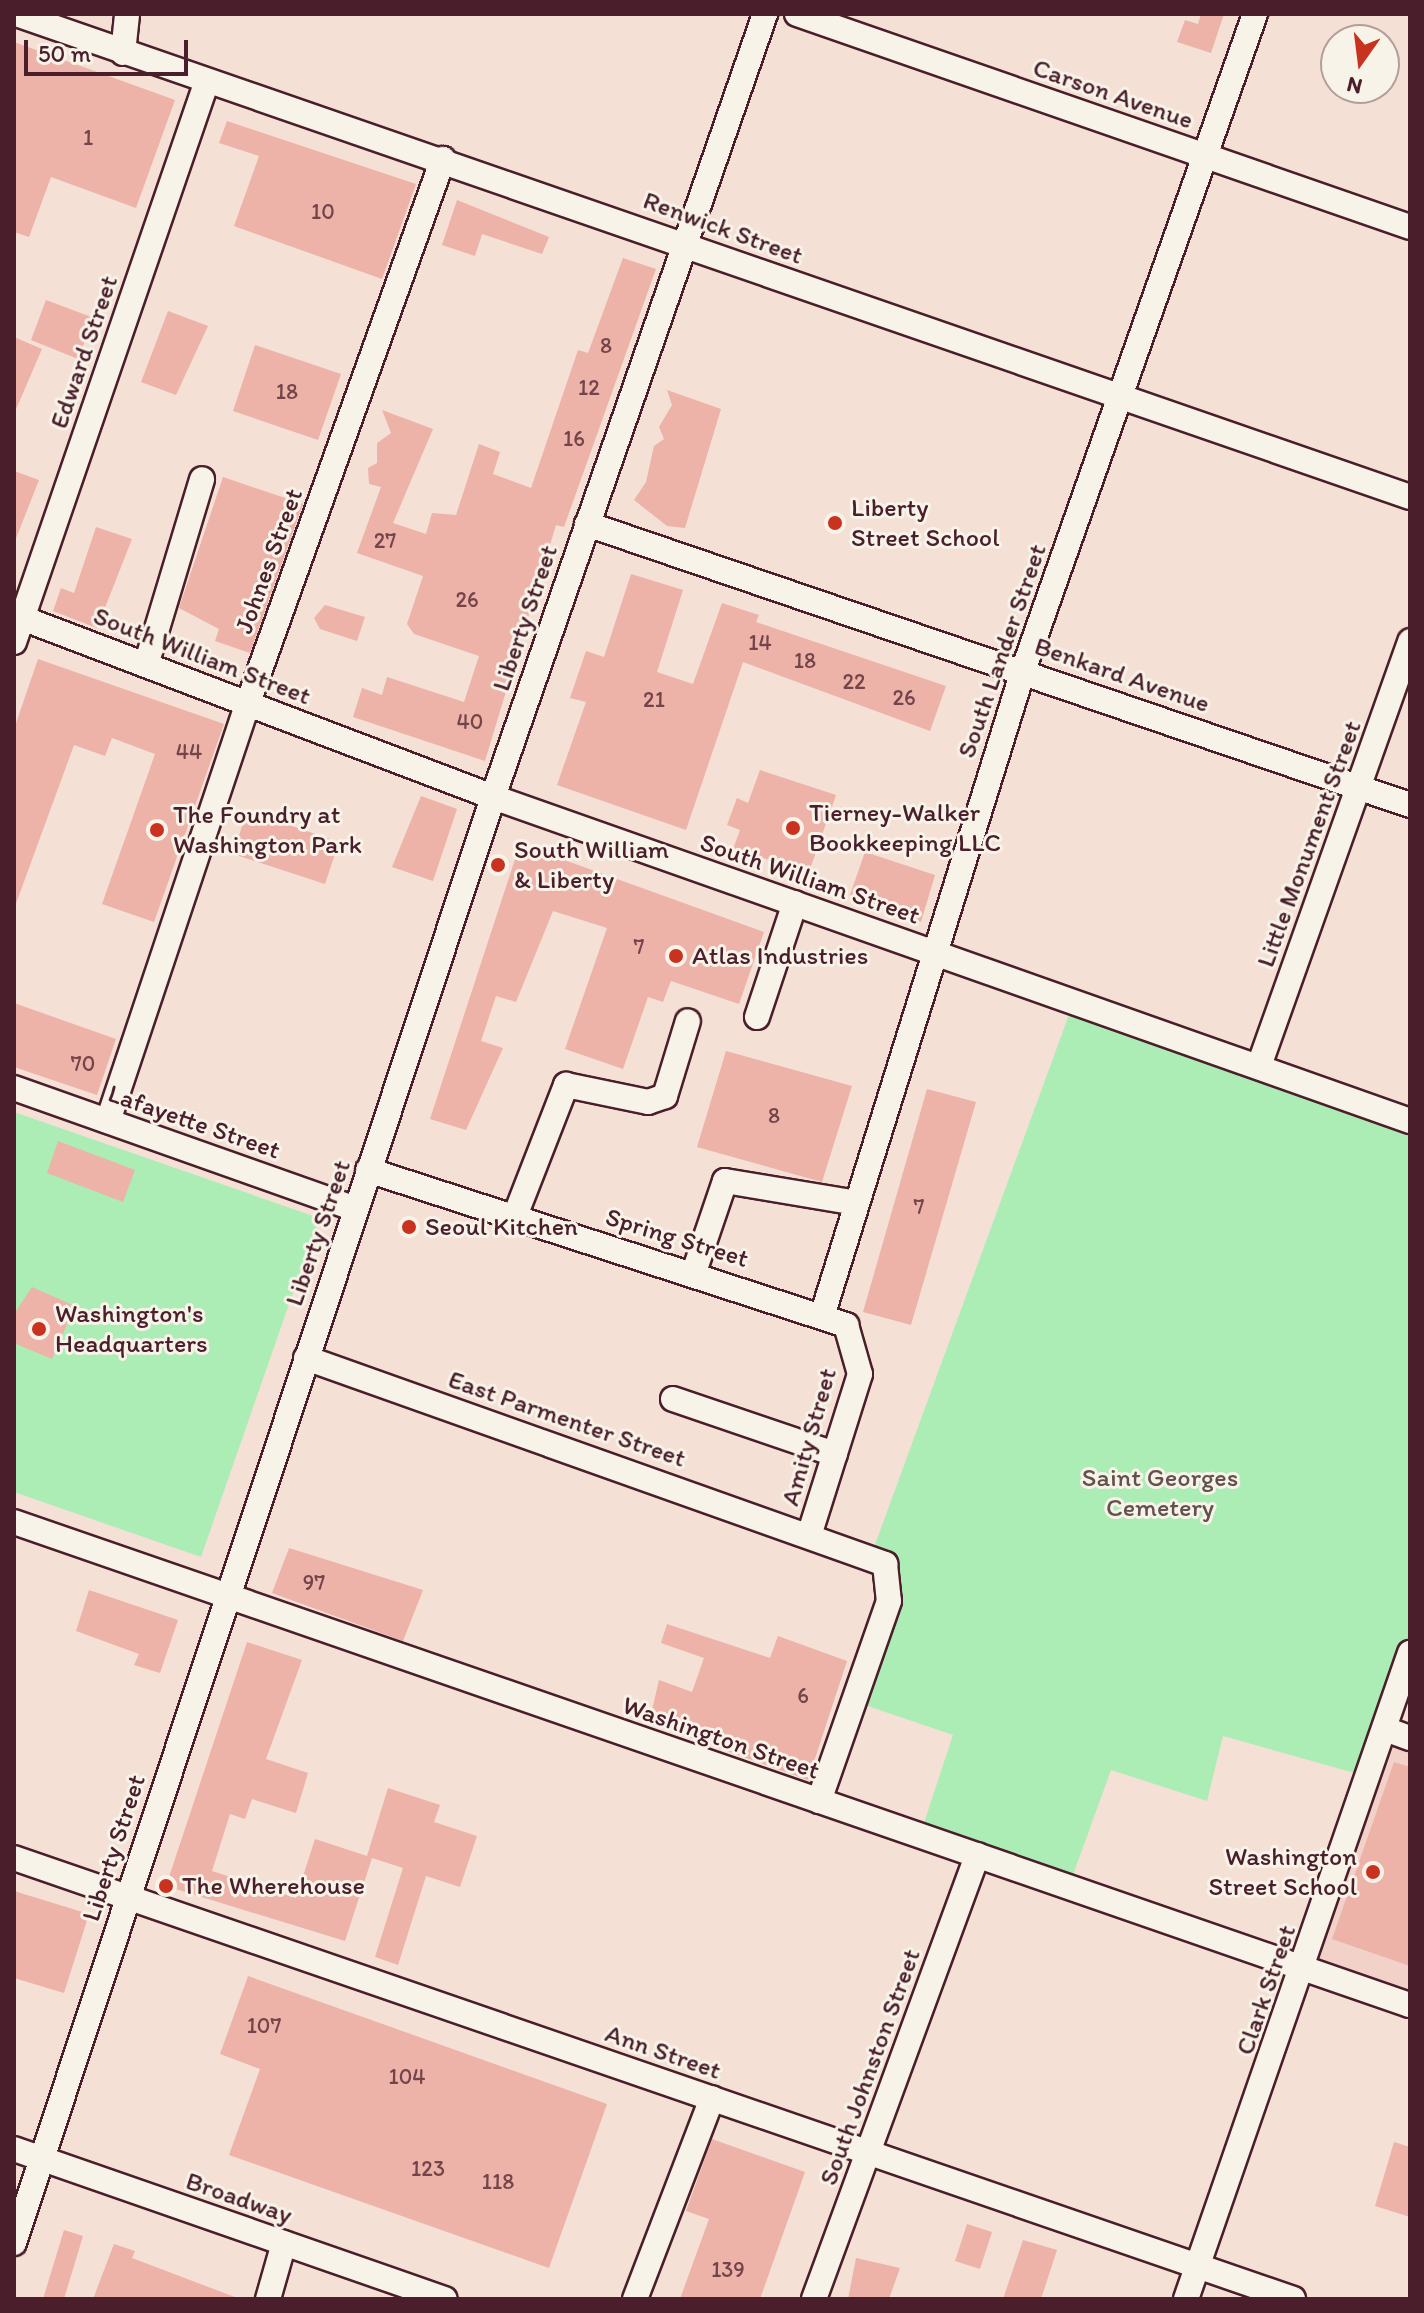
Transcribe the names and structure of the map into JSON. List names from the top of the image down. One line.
{"streets":{"street":["Carson Avenue","Renwick Street","Edward Street","Johnes Street","Liberty Street","South Lander Street","South William Street","Benkard Avenue","Little Monument Street","Lafayette Street","Spring Street","East Parmenter Street","Amity Street","Washington Street","Clark Street","Ann Street","South Johnston Street","Broadway"]},"crossings":[["Carson Avenue","South Lander Street"],["Renwick Street","Edward Street"],["Renwick Street","Johnes Street"],["Renwick Street","Liberty Street"],["Renwick Street","South Lander Street"],["Edward Street","South William Street"],["Johnes Street","South William Street"],["Johnes Street","Lafayette Street"],["Liberty Street","South William Street"],["Liberty Street","Benkard Avenue"],["Liberty Street","Lafayette Street"],["Liberty Street","Spring Street"],["Liberty Street","East Parmenter Street"],["Liberty Street","Washington Street"],["Liberty Street","Ann Street"],["Liberty Street","Broadway"],["South Lander Street","South William Street"],["South Lander Street","Benkard Avenue"],["South Lander Street","Spring Street"],["South William Street","Little Monument Street"],["Benkard Avenue","Little Monument Street"],["Spring Street","Amity Street"],["East Parmenter Street","Amity Street"],["East Parmenter Street","Washington Street"],["Washington Street","Clark Street"],["Washington Street","South Johnston Street"],["Clark Street","Ann Street"],["Ann Street","South Johnston Street"]],"parks":["Saint Georges Cemetery"],"places":["Liberty Street School","Tierney-Walker Bookkeeping LLC","The Foundry at Washington Park","South William & Liberty","Atlas Industries","Seoul Kitchen","Washington's Headquarters","Washington Street School","The Wherehouse"],"house_numbers":["1","10","8","12","18","16","27","26","14","18","22","26","21","40","44","7","70","8","7","97","6","107","104","123","118","139"],"scale_bar":"50 m","north":"bottom"}
